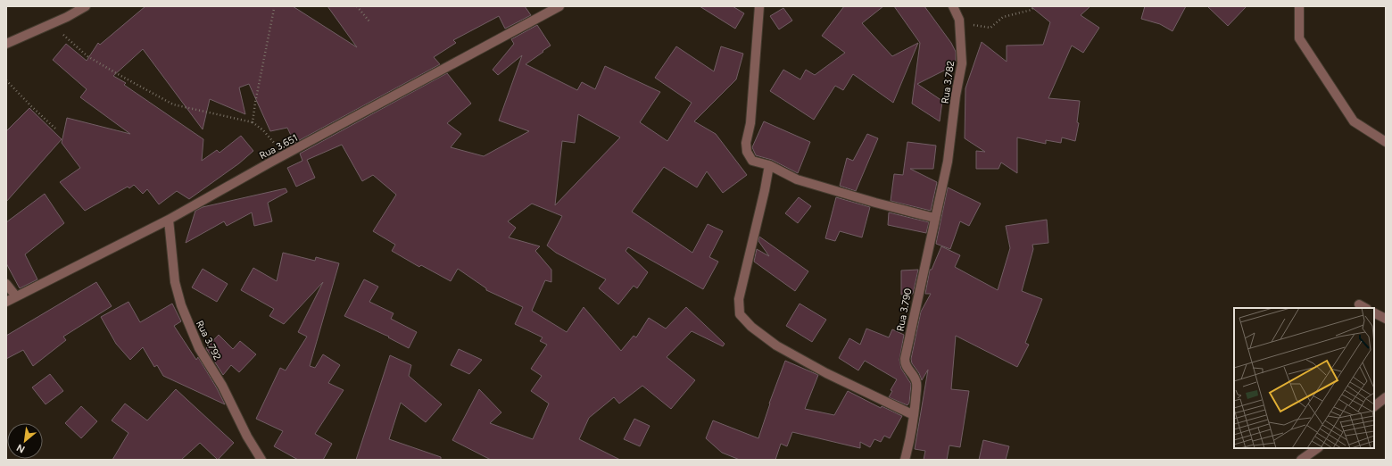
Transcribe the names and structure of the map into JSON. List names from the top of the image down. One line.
{"streets":{"street":["Rua 3.782","Rua 3.651","Rua 3.790","Rua 3.792"]},"crossings":[["Rua 3.782","Rua 3.790"],["Rua 3.651","Rua 3.792"]],"north":"bottom left"}
